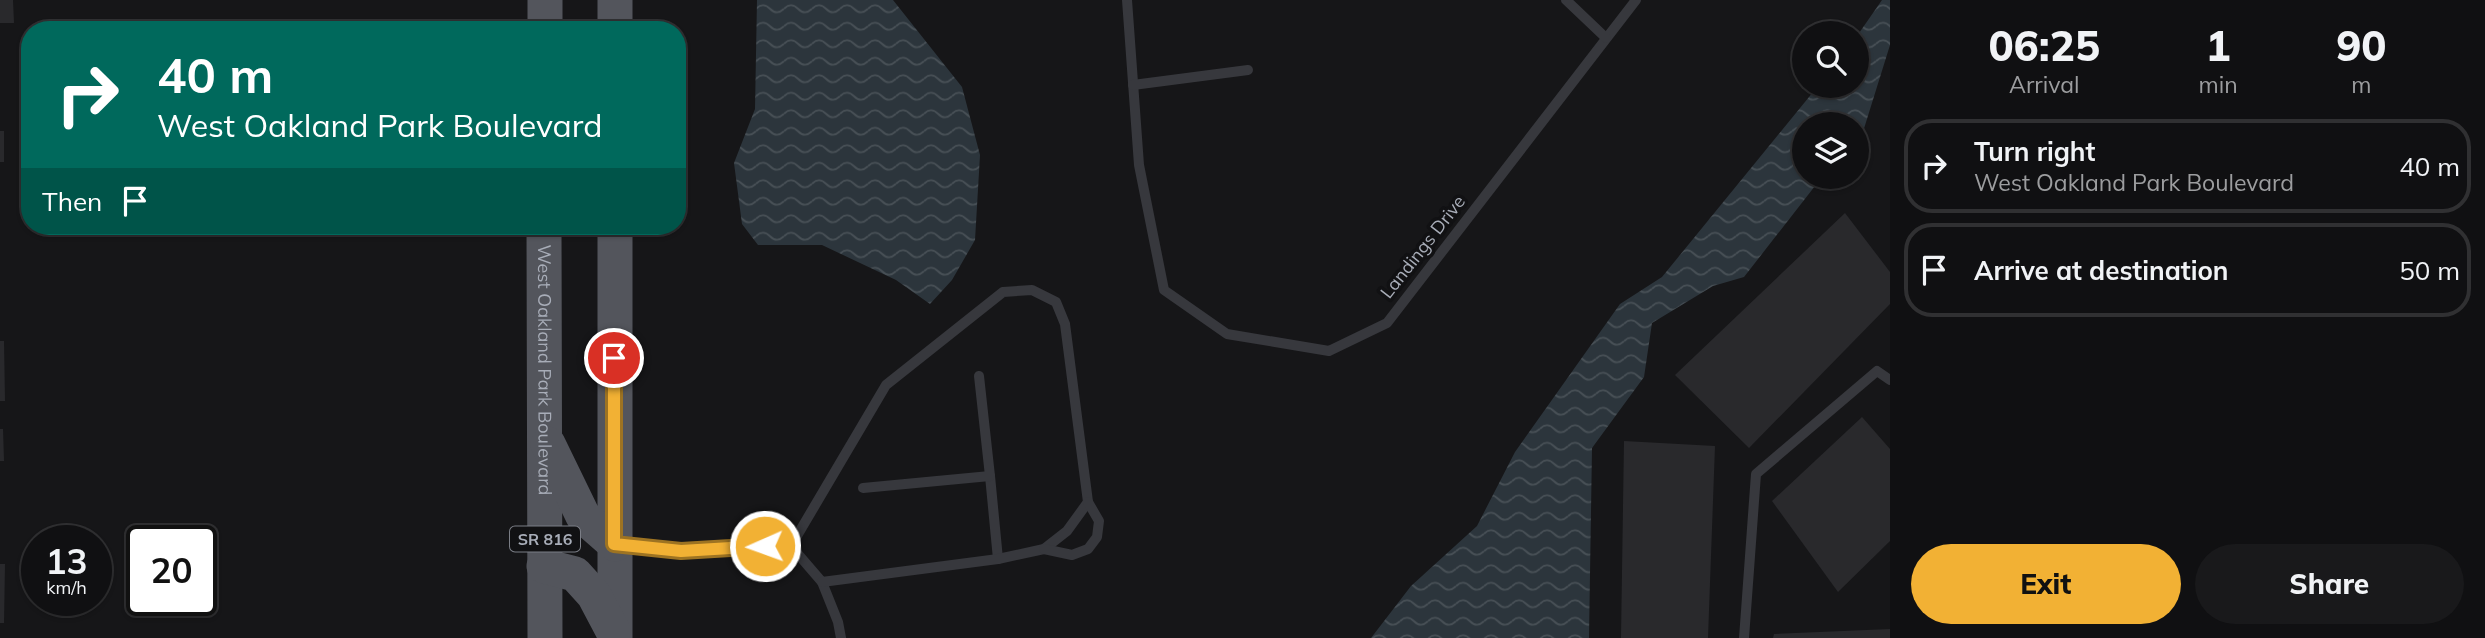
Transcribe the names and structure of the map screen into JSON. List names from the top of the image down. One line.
{"streets":{"main road":["West Oakland Park Boulevard","SR 816"],"lane":["Landings Drive"]},"page":{"eta":["06:25","Arrival","1","min","90","m"],"turn":["40 m","West Oakland Park Boulevard"],"list":[{"name":"Turn right","note":"West Oakland Park Boulevard","value":"40 m"},{"name":"Arrive at destination","value":"50 m"}],"then":"Then","speed":"13 km/h","limit":"20","buttons":["Exit","Share"]}}
